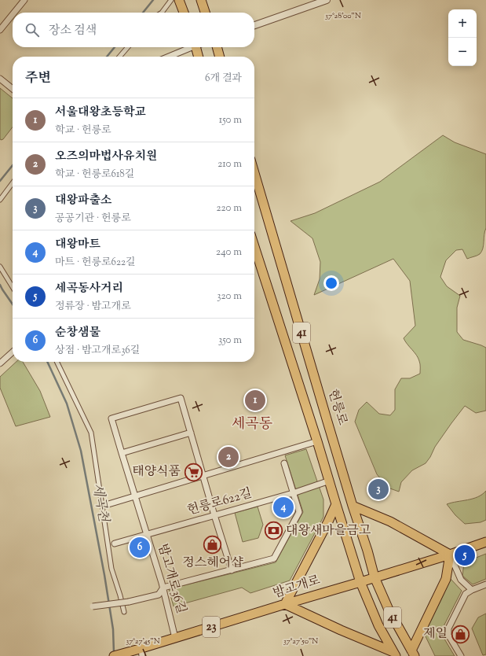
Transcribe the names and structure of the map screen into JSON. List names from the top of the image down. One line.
{"streets":{"main road":["41","헌릉로","밤고개로","23"],"street":["헌릉로622길","밤고개로36길"]},"crossings":[["41","헌릉로622길"],["41","밤고개로"],["헌릉로","밤고개로"],["헌릉로622길","밤고개로36길"],["밤고개로36길","밤고개로"]],"districts":["세곡동"],"water":["세곡천"],"places":{"supermarket":["태양식품"],"bank":["대왕새마을금고"],"shop":["정스헤어샵","제일"]},"page":{"map_buttons":["+","−"],"search":"장소 검색","heading":["주변","6개 결과"],"list":[{"mark":"1","name":"서울대왕초등학교","note":"학교 · 헌릉로","value":"150 m"},{"mark":"2","name":"오즈의마법사유치원","note":"학교 · 헌릉로618길","value":"210 m"},{"mark":"3","name":"대왕파출소","note":"공공기관 · 헌릉로","value":"220 m"},{"mark":"4","name":"대왕마트","note":"마트 · 헌릉로622길","value":"240 m"},{"mark":"5","name":"세곡동사거리","note":"정류장 · 밤고개로","value":"320 m"},{"mark":"6","name":"순창샘물","note":"상점 · 밤고개로36길","value":"350 m"}],"pins":["1","2","3","4","6","5"]},"coordinates":["37°28'00\"N","37°27'45\"N","37°27'50\"N"]}
